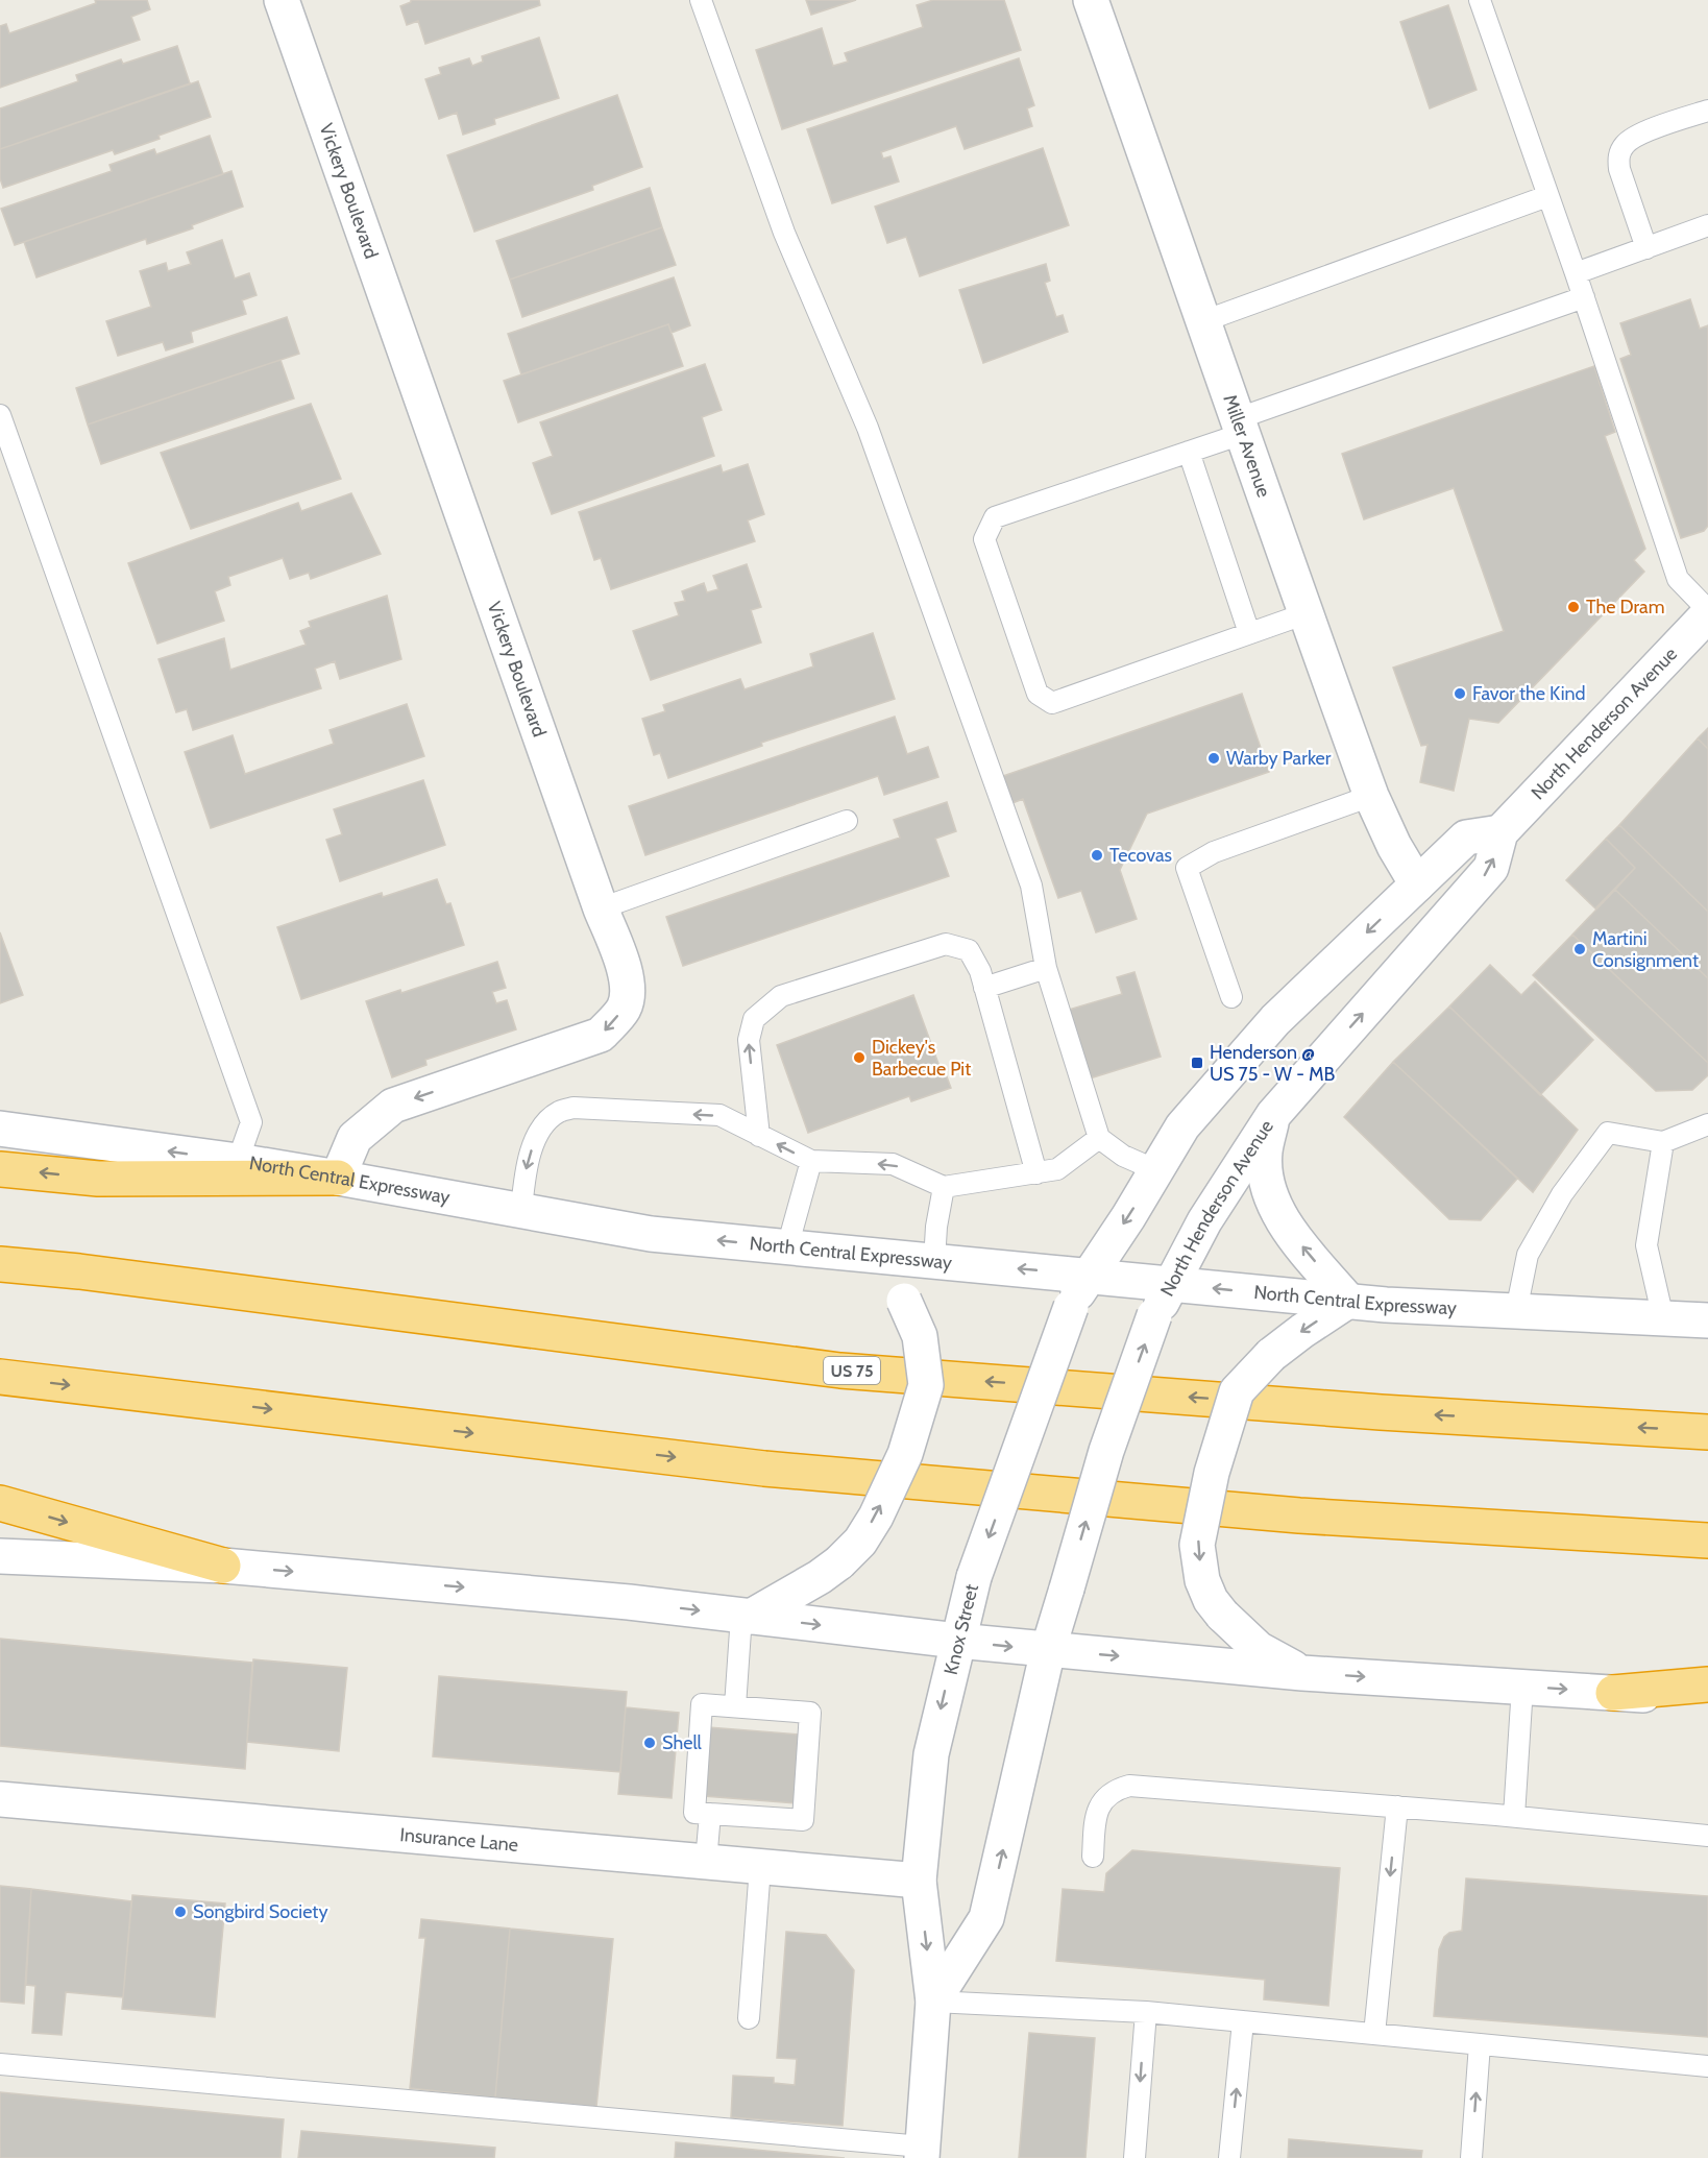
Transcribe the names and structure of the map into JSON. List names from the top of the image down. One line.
{"streets":{"highway":["US 75"],"street":["Vickery Boulevard","Miller Avenue","North Henderson Avenue","North Central Expressway","Knox Street","Insurance Lane"]},"crossings":[["Vickery Boulevard","North Central Expressway"],["North Henderson Avenue","North Central Expressway"],["North Henderson Avenue","Knox Street"],["North Central Expressway","Knox Street"],["Knox Street","Insurance Lane"]],"one_way":["North Central Expressway"],"places":{"other":["The Dram","Favor the Kind","Warby Parker","Tecovas","Martini Consignment","Dickey's Barbecue Pit","Shell","Songbird Society"],"transit":["Henderson @ US 75 - W - MB"]}}
